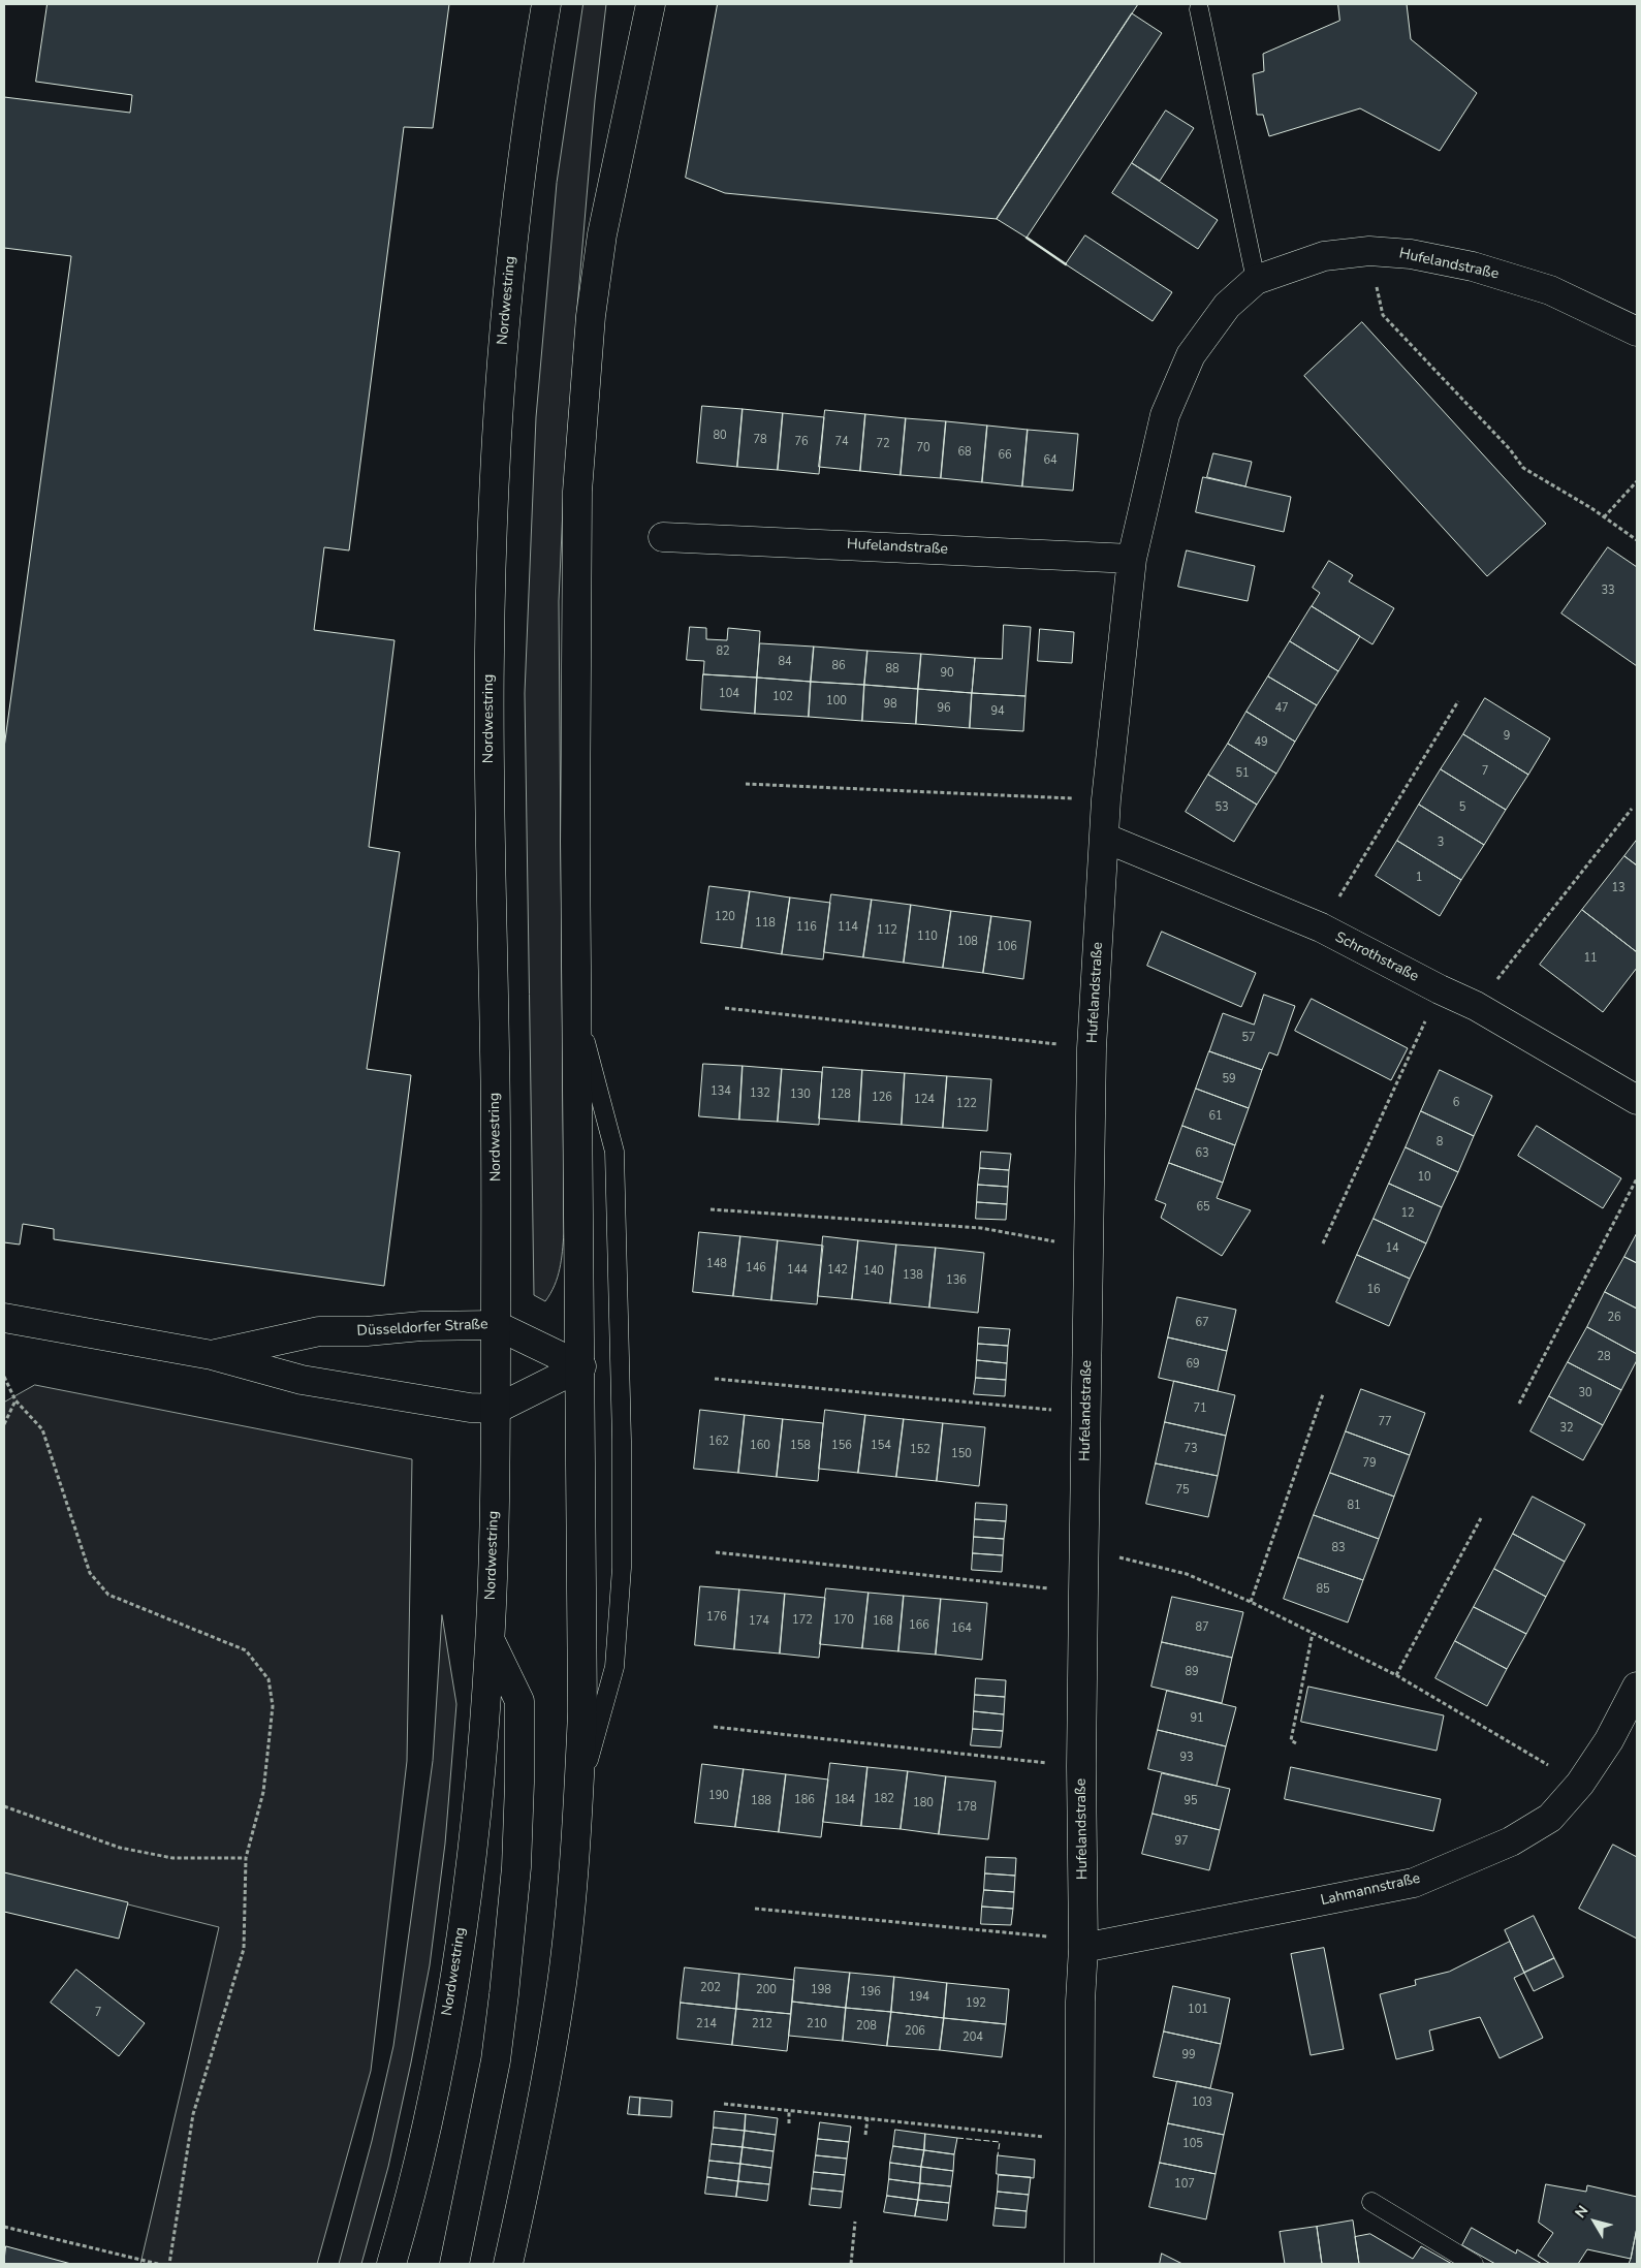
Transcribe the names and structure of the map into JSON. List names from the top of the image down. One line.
{"streets":{"street":["Hufelandstraße","Nordwestring","Schrothstraße","Düsseldorfer Straße","Lahmannstraße"]},"crossings":[["Hufelandstraße","Schrothstraße"],["Hufelandstraße","Lahmannstraße"],["Nordwestring","Düsseldorfer Straße"]],"house_numbers":["80","78","76","74","72","70","68","66","64","33","82","84","86","88","90","104","102","100","98","96","47","94","9","49","7","51","53","5","3","1","13","120","118","116","114","112","110","108","106","11","57","59","134","132","130","128","126","124","6","122","61","8","63","10","65","12","14","148","146","144","142","140","138","136","16","26","67","28","69","30","71","77","32","162","160","158","156","154","73","152","150","79","75","81","83","85","176","172","170","174","168","166","87","164","89","91","93","190","182","186","184","188","95","180","178","97","202","200","198","196","194","192","101","7","214","212","210","208","206","204","99","103","105","107"],"north":"top left"}
